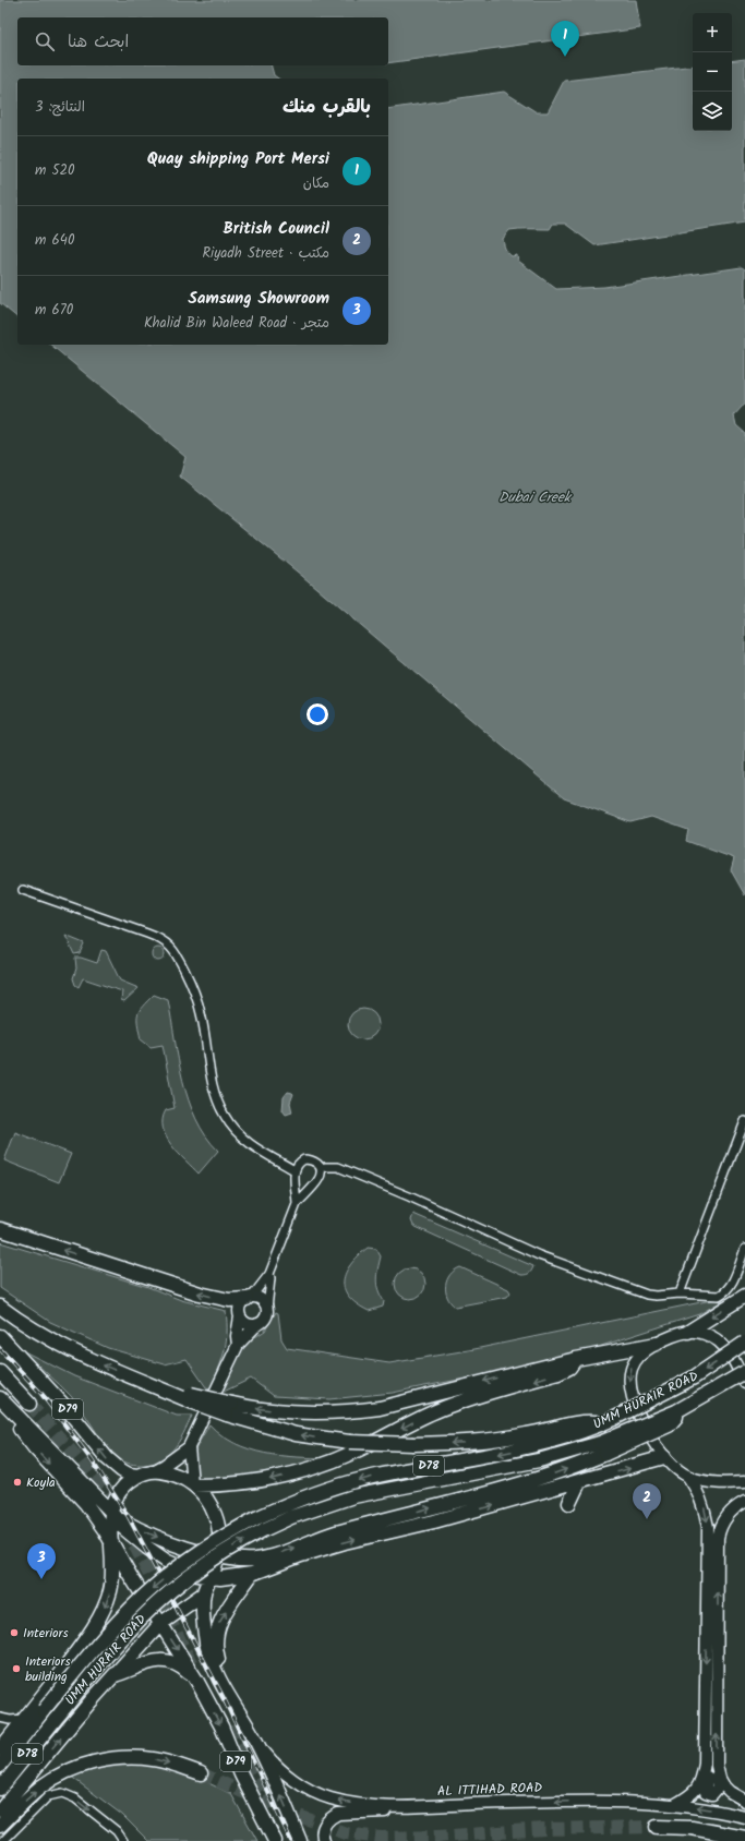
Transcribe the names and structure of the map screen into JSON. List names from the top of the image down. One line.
{"streets":{"main road":["UMM HURAIR ROAD","D79","D78"],"street":["AL ITTIHAD ROAD"]},"crossings":[["D79","AL ITTIHAD ROAD"]],"one_way":["AL ITTIHAD ROAD"],"water":["Dubai Creek"],"places":["Koyla","Interiors","Interiors building"],"page":{"map_buttons":["+","−"],"search":"ابحث هنا","pins":["1","2","3"],"heading":["بالقرب منك","النتائج: 3"],"list":[{"mark":"1","name":"Quay shipping Port Mersi","note":"مكان","value":"520 m"},{"mark":"2","name":"British Council","note":"مكتب · Riyadh Street","value":"640 m"},{"mark":"3","name":"Samsung Showroom","note":"متجر · Khalid Bin Waleed Road","value":"670 m"}]}}
